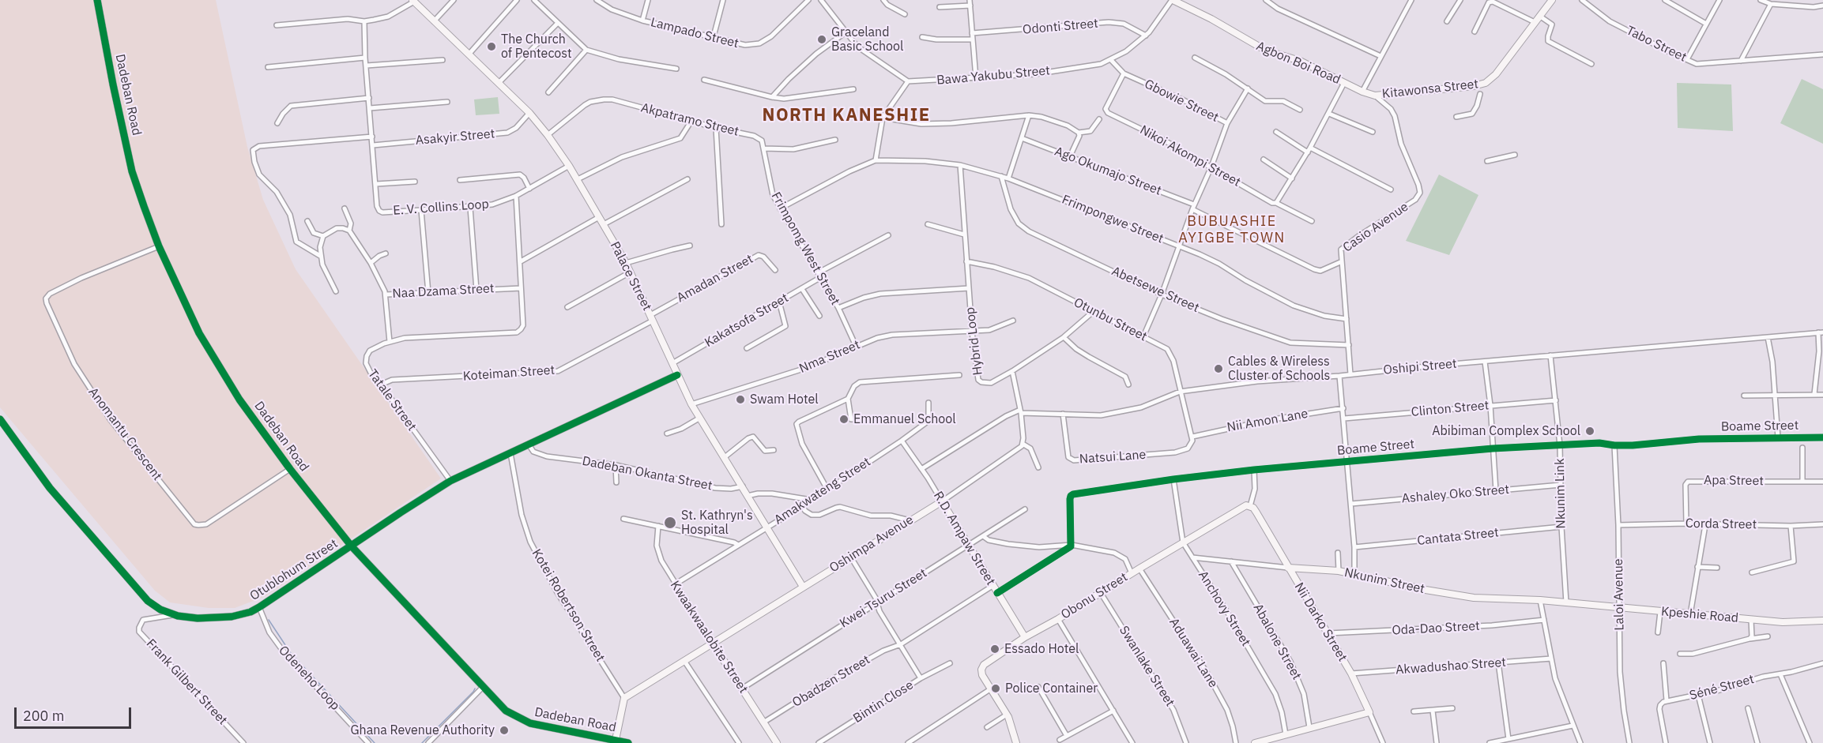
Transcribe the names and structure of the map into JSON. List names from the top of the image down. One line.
{"streets":{"street":["Odonti Street","Lampado Street","Tabo Street","Agbon Boi Road","Bawa Yakubu Street","Kitawonsa Street","Dadeban Road","Gbowie Street","Akpatramo Street","Asakyir Street","Nikoi Akompi Street","Ago Okumajo Street","E. V. Collins Loop","Frimpongwe Street","Casio Avenue","Frimpomg West Street","Palace Street","Amadan Street","Abetsewe Street","Naa Dzama Street","Otunbu Street","Kakatsofa Street","Hybrid Loop","Nma Street","Oshipi Street","Koteiman Street","Tatale Street","Clinton Street","Nii Amon Lane","Boame Street","Anomantu Crescent","Natsui Lane","Dadeban Okanta Street","Apa Street","Amakwateng Street","Nkunim Link","Ashaley Oko Street","Corda Street","Cantata Street","R.D. Ampaw Street","Oshimpa Avenue","Otublohum Street","Nkunim Street","Laloi Avenue","Obonu Street","Kwei Tsuru Street","Kotei Robertson Street","Anchovy Street","Kpeshie Road","Nii Darko Street","Oda-Dao Street","Kwaakwaalobite Street","Abalone Street","Aduawai Lane","Swanlake Street","Akwadushao Street","Odeneho Loop","Obadzen Street","Frank Gilbert Street","Séné Street","Bintin Close"]},"crossings":[["Odonti Street","Bawa Yakubu Street"],["Agbon Boi Road","Bawa Yakubu Street"],["Agbon Boi Road","Kitawonsa Street"],["Agbon Boi Road","Casio Avenue"],["Bawa Yakubu Street","Gbowie Street"],["Kitawonsa Street","Casio Avenue"],["Dadeban Road","Anomantu Crescent"],["Dadeban Road","Otublohum Street"],["Gbowie Street","Nikoi Akompi Street"],["Gbowie Street","Ago Okumajo Street"],["Gbowie Street","Frimpongwe Street"],["Gbowie Street","Abetsewe Street"],["Gbowie Street","Otunbu Street"],["Akpatramo Street","Frimpomg West Street"],["Akpatramo Street","Palace Street"],["Asakyir Street","E. V. Collins Loop"],["Asakyir Street","Palace Street"],["Ago Okumajo Street","Casio Avenue"],["E. V. Collins Loop","Palace Street"],["Frimpongwe Street","Casio Avenue"],["Frimpongwe Street","Abetsewe Street"],["Casio Avenue","Abetsewe Street"],["Casio Avenue","Oshipi Street"],["Frimpomg West Street","Kakatsofa Street"],["Frimpomg West Street","Nma Street"],["Palace Street","Amadan Street"],["Palace Street","Kakatsofa Street"],["Palace Street","Nma Street"],["Palace Street","Koteiman Street"],["Palace Street","Dadeban Okanta Street"],["Palace Street","Amakwateng Street"],["Palace Street","Oshimpa Avenue"],["Palace Street","Otublohum Street"],["Amadan Street","Koteiman Street"],["Naa Dzama Street","Tatale Street"],["Otunbu Street","Hybrid Loop"],["Otunbu Street","Oshipi Street"],["Otunbu Street","Nii Amon Lane"],["Otunbu Street","Natsui Lane"],["Hybrid Loop","Nma Street"],["Oshipi Street","Natsui Lane"],["Oshipi Street","Nkunim Link"],["Oshipi Street","R.D. Ampaw Street"],["Koteiman Street","Tatale Street"],["Tatale Street","Otublohum Street"],["Clinton Street","Nkunim Link"],["Nii Amon Lane","Natsui Lane"],["Boame Street","Nkunim Link"],["Boame Street","Laloi Avenue"],["Boame Street","Anchovy Street"],["Dadeban Okanta Street","Otublohum Street"],["Apa Street","Corda Street"],["Amakwateng Street","R.D. Ampaw Street"],["Amakwateng Street","Kwaakwaalobite Street"],["Nkunim Link","Ashaley Oko Street"],["Nkunim Link","Cantata Street"],["Nkunim Link","Nkunim Street"],["Corda Street","Laloi Avenue"],["R.D. Ampaw Street","Oshimpa Avenue"],["R.D. Ampaw Street","Obonu Street"],["R.D. Ampaw Street","Kwei Tsuru Street"],["R.D. Ampaw Street","Obadzen Street"],["Oshimpa Avenue","Kotei Robertson Street"],["Oshimpa Avenue","Kwaakwaalobite Street"],["Otublohum Street","Kotei Robertson Street"],["Otublohum Street","Odeneho Loop"],["Otublohum Street","Frank Gilbert Street"],["Nkunim Street","Anchovy Street"],["Nkunim Street","Kpeshie Road"],["Nkunim Street","Nii Darko Street"],["Nkunim Street","Abalone Street"],["Laloi Avenue","Kpeshie Road"],["Obonu Street","Anchovy Street"],["Obonu Street","Nii Darko Street"],["Obonu Street","Aduawai Lane"],["Obonu Street","Swanlake Street"],["Kwei Tsuru Street","Kwaakwaalobite Street"],["Nii Darko Street","Oda-Dao Street"],["Nii Darko Street","Akwadushao Street"],["Kwaakwaalobite Street","Obadzen Street"]],"districts":["NORTH KANESHIE","BUBUASHIE AYIGBE TOWN"],"places":["Graceland Basic School","The Church of Pentecost","Cables & Wireless Cluster of Schools","Swam Hotel","Emmanuel School","Abibiman Complex School","St. Kathryn's Hospital","Essado Hotel","Police Container","Ghana Revenue Authority"],"scale_bar":"200 m"}
